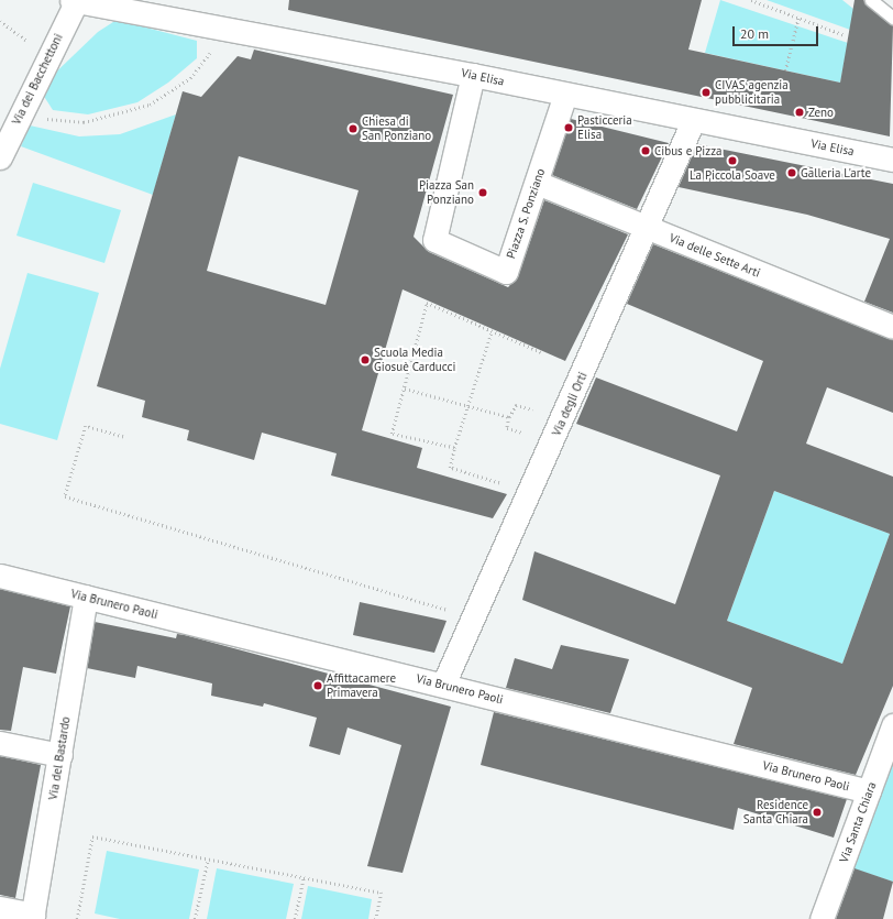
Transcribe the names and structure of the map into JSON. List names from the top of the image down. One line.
{"streets":{"street":["Via Elisa","Via dei Bacchettoni","Piazza S. Ponziano","Via delle Sette Arti","Via degli Orti","Via Brunero Paoli","Via del Bastardo","Via Santa Chiara"]},"crossings":[["Via Elisa","Via dei Bacchettoni"],["Via Elisa","Piazza S. Ponziano"],["Via Elisa","Via degli Orti"],["Piazza S. Ponziano","Via delle Sette Arti"],["Via delle Sette Arti","Via degli Orti"],["Via degli Orti","Via Brunero Paoli"],["Via Brunero Paoli","Via del Bastardo"],["Via Brunero Paoli","Via Santa Chiara"]],"places":["CIVAS agenzia pubblicitaria","Zeno","Pasticceria Elisa","Chiesa di San Ponziano","Cibus e Pizza","La Piccola Soave","Galleria L'arte","Piazza San Ponziano","Scuola Media Giosuè Carducci","Affittacamere Primavera","Residence Santa Chiara"],"scale_bar":"20 m"}
